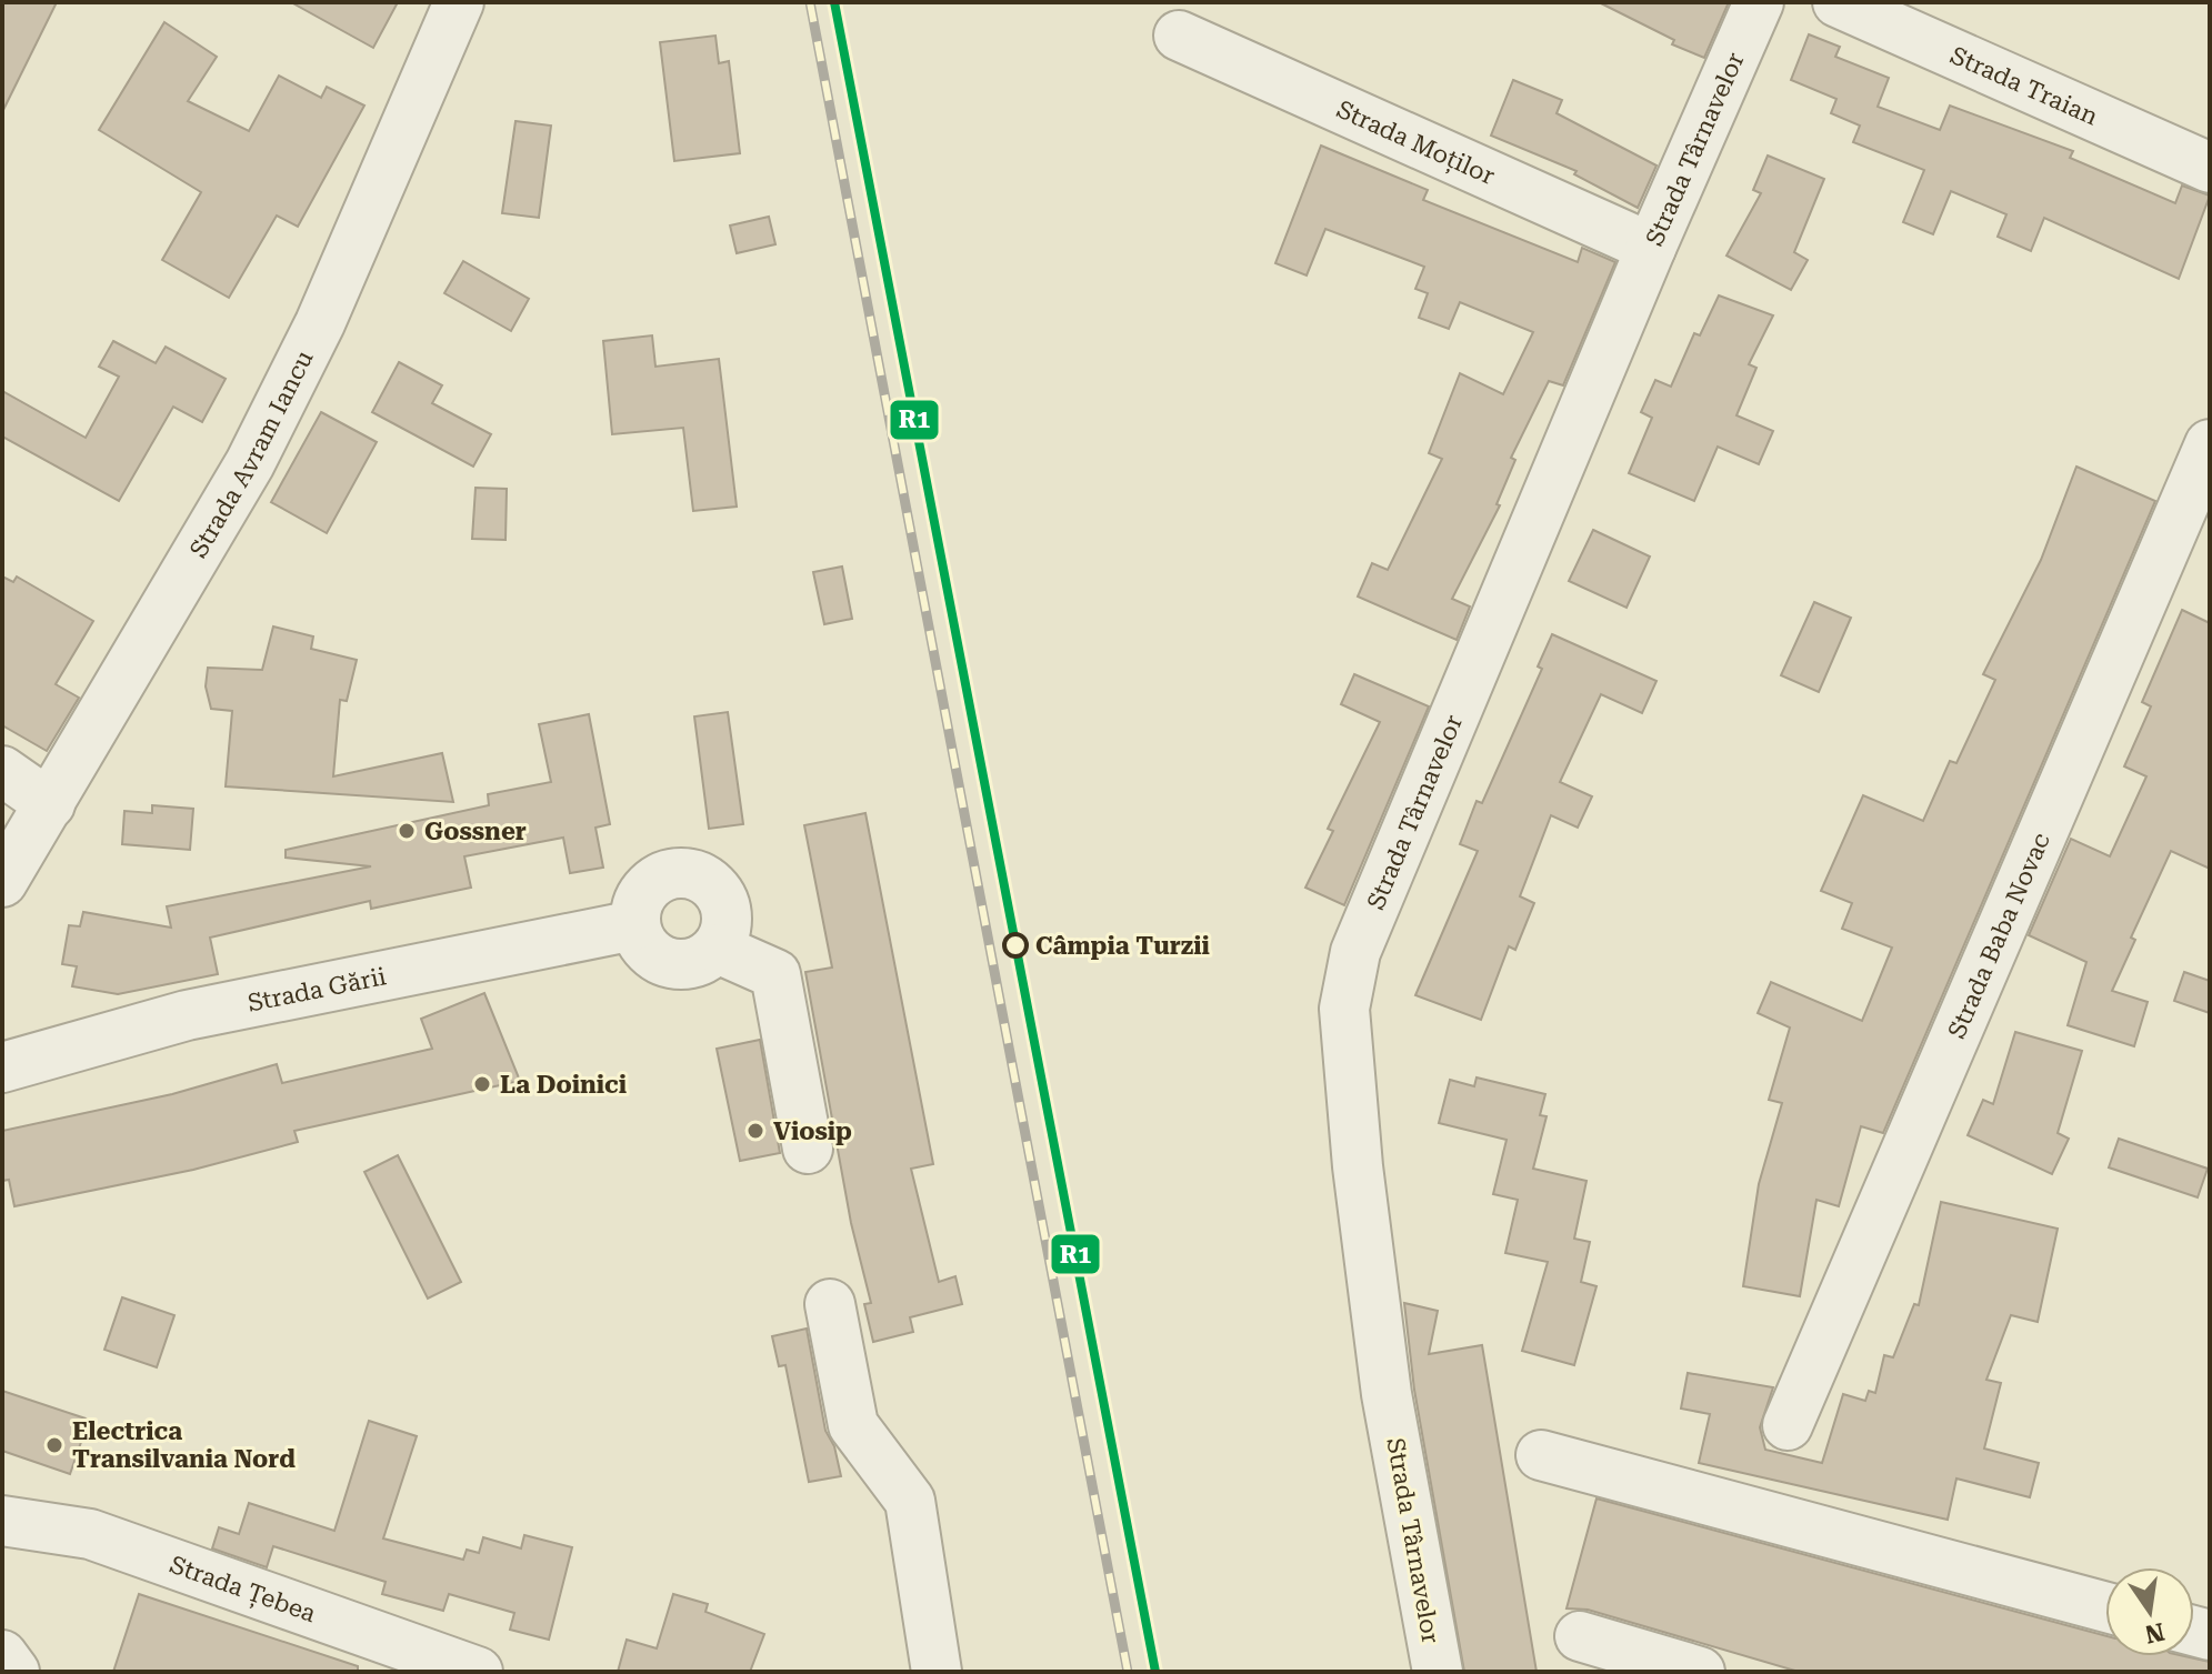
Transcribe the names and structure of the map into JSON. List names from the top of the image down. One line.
{"streets":{"street":["Strada Traian","Strada Moților","Strada Târnavelor","Strada Avram Iancu","Strada Baba Novac","Strada Gării","Strada Țebea"]},"crossings":[["Strada Moților","Strada Târnavelor"]],"places":["Gossner","Câmpia Turzii","La Doinici","Viosip","Electrica Transilvania Nord"],"lines":["transit line R1"],"north":"bottom"}
